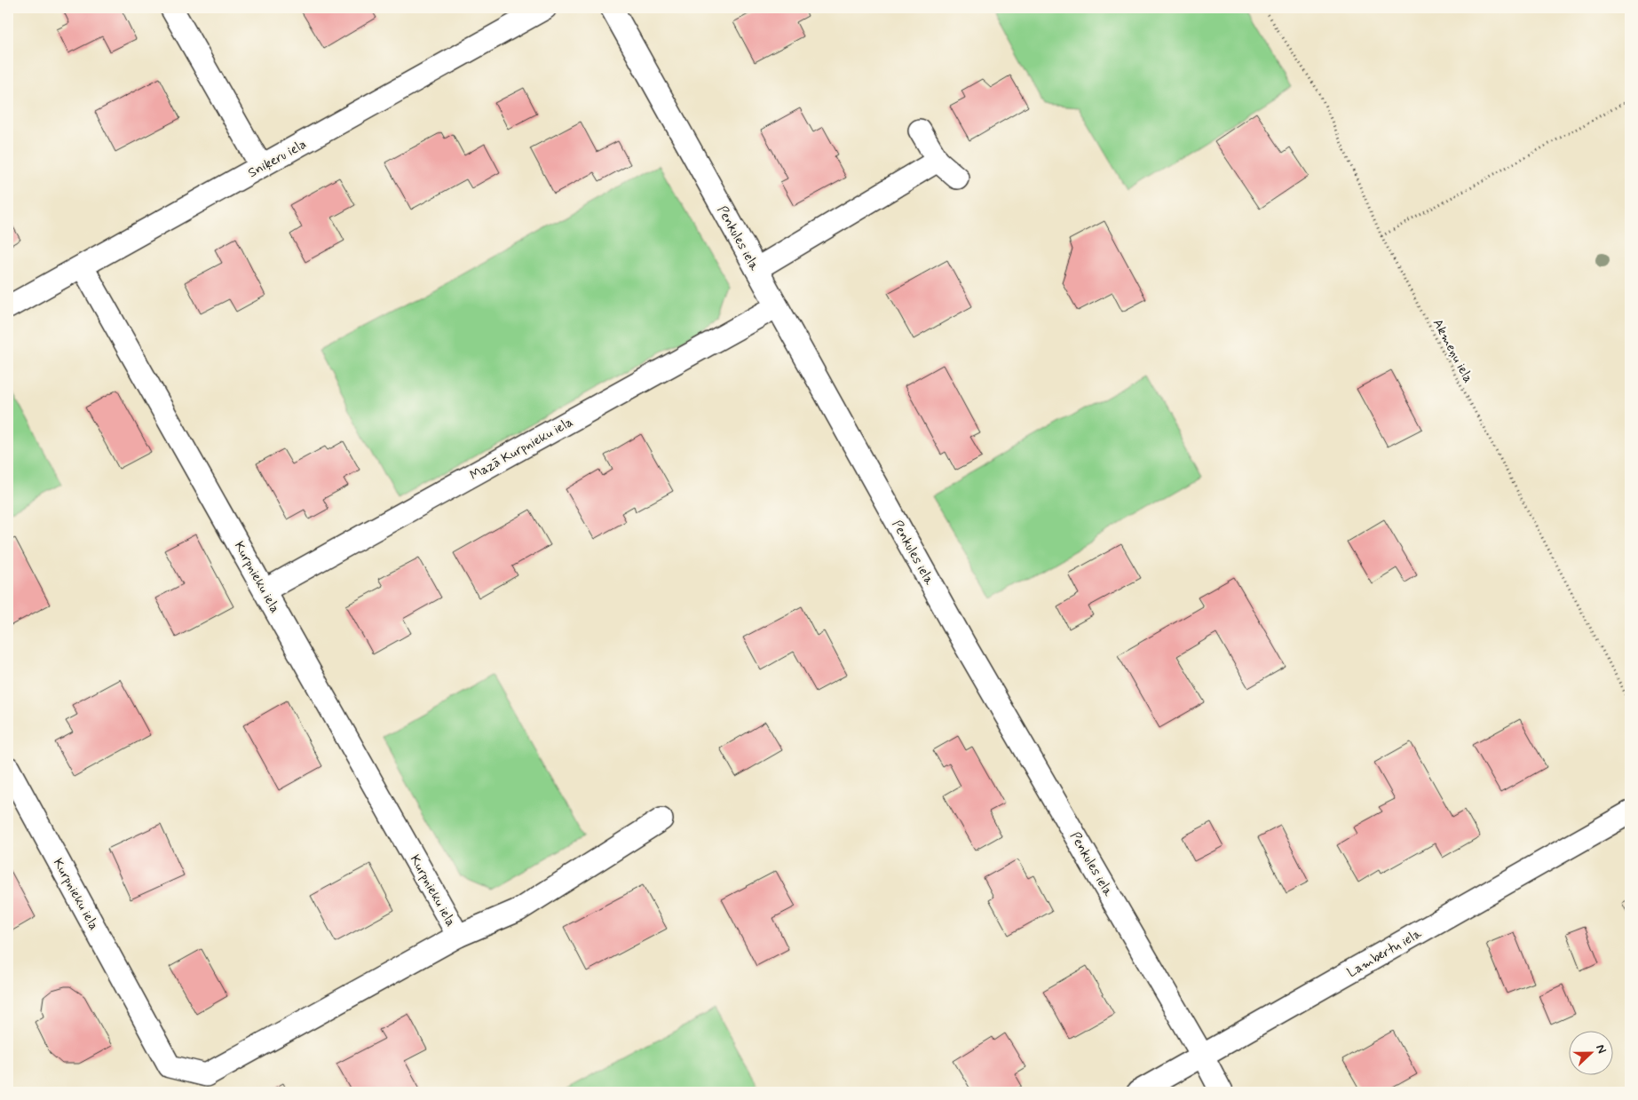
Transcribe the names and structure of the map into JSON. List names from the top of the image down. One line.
{"streets":{"street":["Sniķeru iela","Penkules iela","Mazā Kurpnieku iela","Kurpnieku iela","Lambertu iela"],"path":["Akmeņu iela"]},"crossings":[["Sniķeru iela","Kurpnieku iela"],["Penkules iela","Mazā Kurpnieku iela"],["Penkules iela","Lambertu iela"],["Mazā Kurpnieku iela","Kurpnieku iela"]],"north":"right"}
